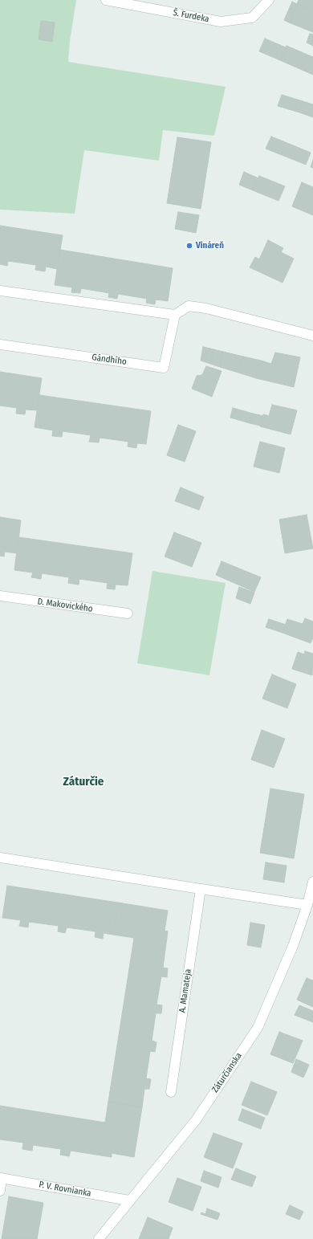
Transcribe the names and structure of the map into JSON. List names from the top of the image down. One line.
{"streets":{"street":["Š. Furdeka","Gándhího","D. Makovického","A. Mamateja","Záturčianska","P. V. Rovnianka"]},"crossings":[["Záturčianska","P. V. Rovnianka"]],"districts":["Záturčie"],"places":["Vináreň"]}
